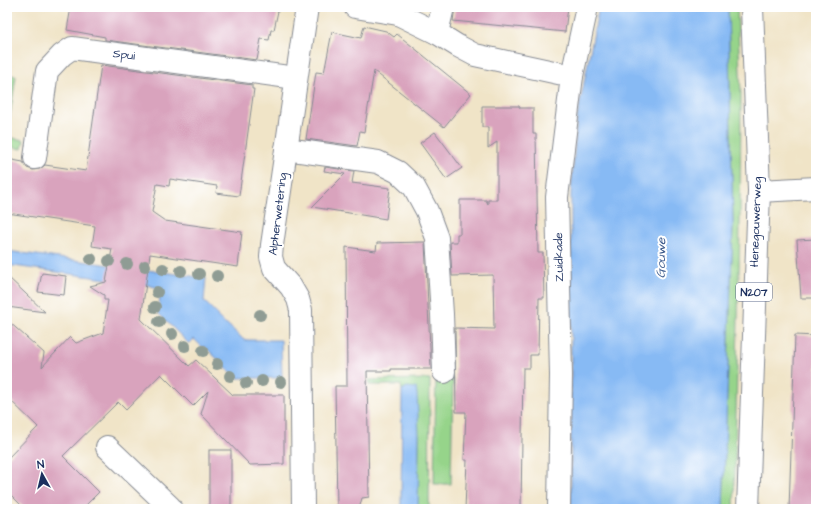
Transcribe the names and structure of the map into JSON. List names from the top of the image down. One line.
{"streets":{"street":["Spui","Alpherwetering","Henegouwerweg","Zuidkade","N207"]},"crossings":[["Spui","Alpherwetering"]],"water":["Gouwe"],"north":"top"}
